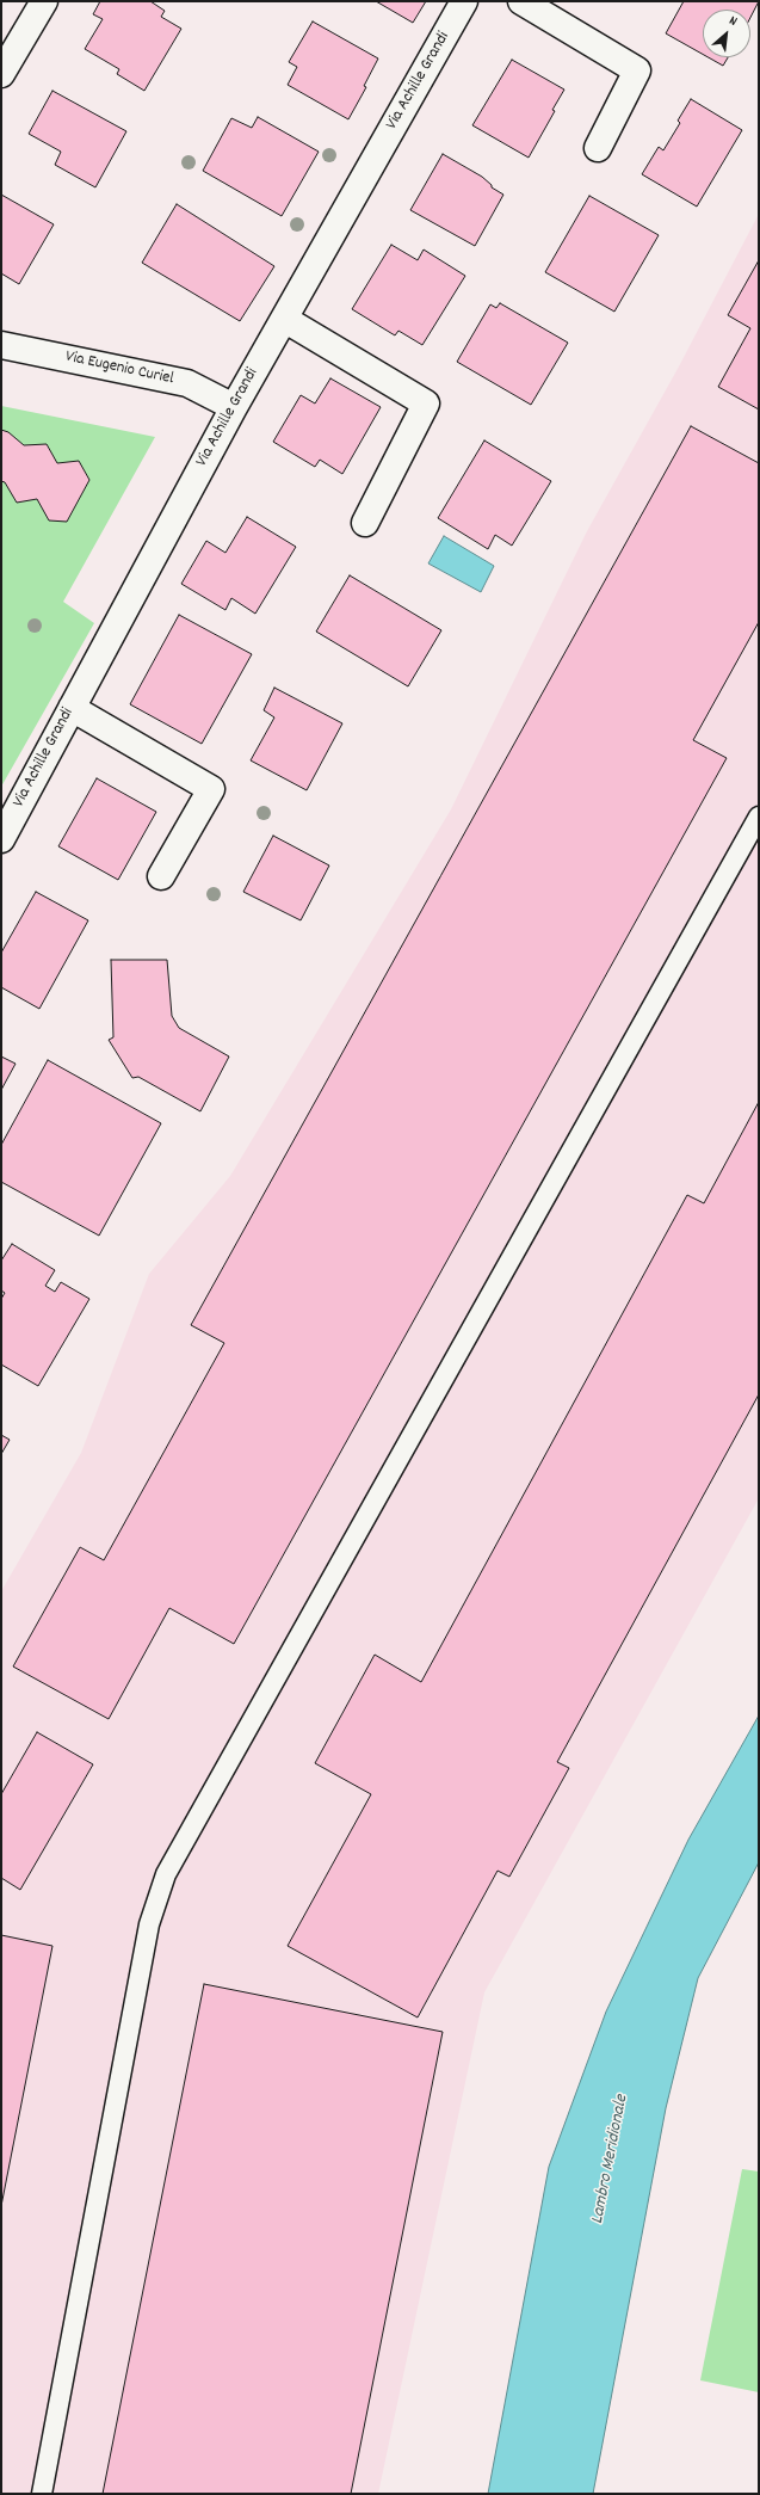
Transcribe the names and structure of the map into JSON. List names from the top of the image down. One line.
{"streets":{"street":["Via Achille Grandi","Via Eugenio Curiel"]},"crossings":[["Via Achille Grandi","Via Eugenio Curiel"]],"water":["Lambro Meridionale"],"north":"top right"}
